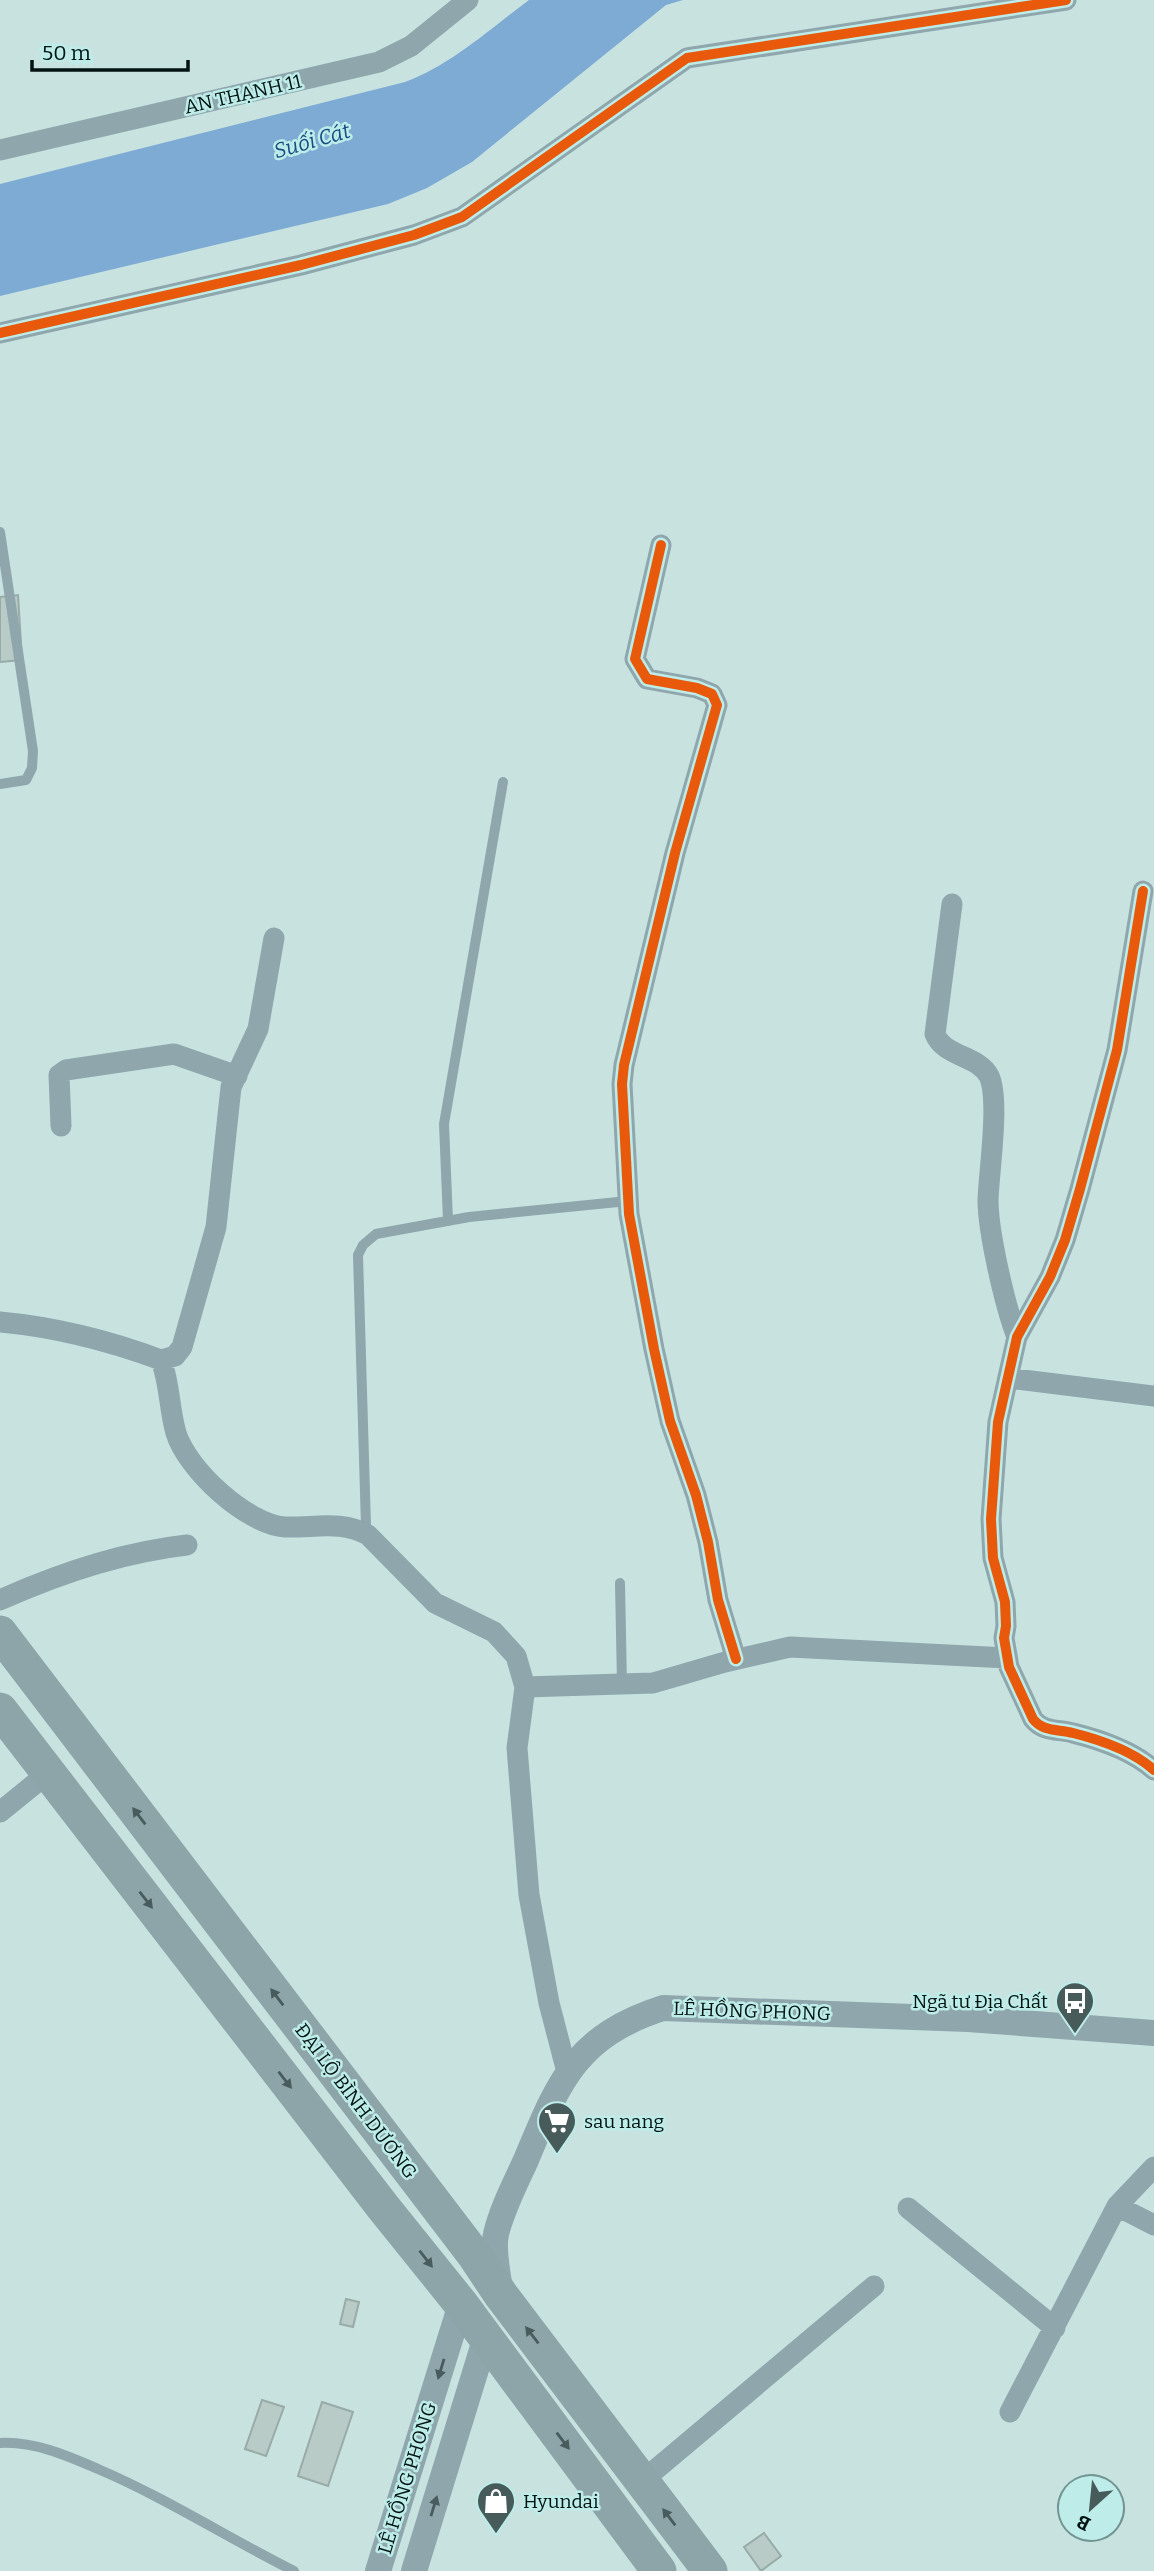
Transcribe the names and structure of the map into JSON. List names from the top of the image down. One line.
{"streets":{"highway":["ĐẠI LỘ BÌNH DƯƠNG"],"street":["AN THẠNH 11","LÊ HỒNG PHONG"]},"crossings":[["LÊ HỒNG PHONG","ĐẠI LỘ BÌNH DƯƠNG"]],"water":["Suối Cát"],"places":{"bus stop":["Ngã tư Địa Chất"],"supermarket":["sau nang"],"shop":["Hyundai"]},"scale_bar":"50 m","north":"bottom left"}
